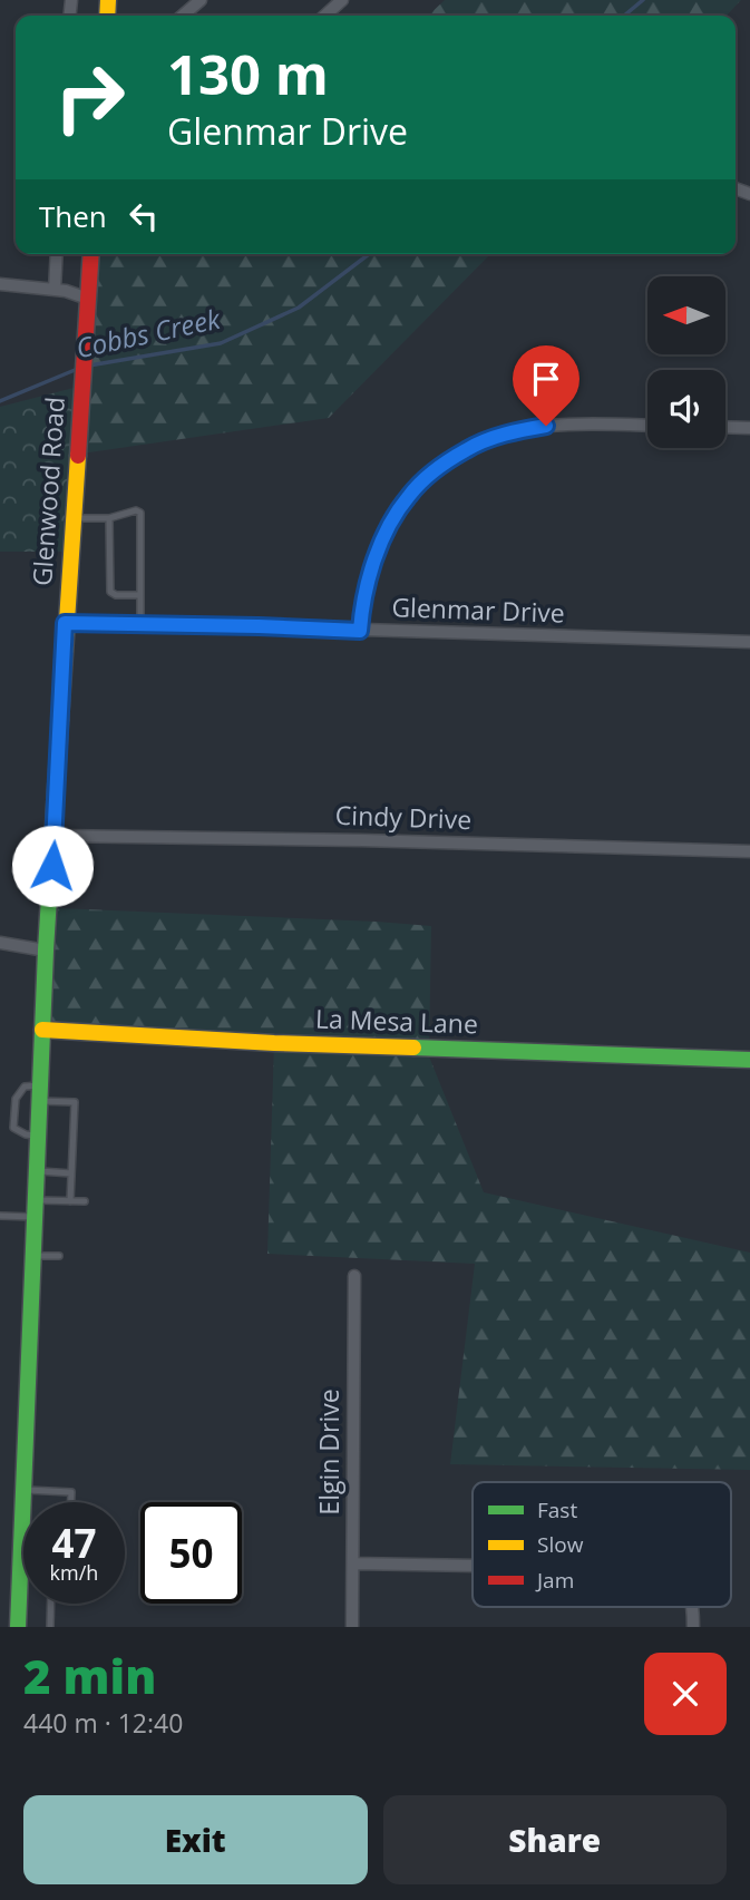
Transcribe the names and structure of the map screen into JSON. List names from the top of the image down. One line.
{"streets":{"main road":["Glenwood Road","La Mesa Lane"],"street":["Glenmar Drive","Cindy Drive","Elgin Drive"]},"crossings":[["Glenwood Road","Glenmar Drive"],["Glenwood Road","Cindy Drive"],["Glenwood Road","La Mesa Lane"]],"water":["Cobbs Creek"],"legend":["Fast","Slow","Jam"],"north":"left","page":{"turn":["130 m","Glenmar Drive"],"then":"Then","speed":"47 km/h","limit":"50","heading":["2 min","440 m · 12:40"],"buttons":["Exit","Share"]}}
